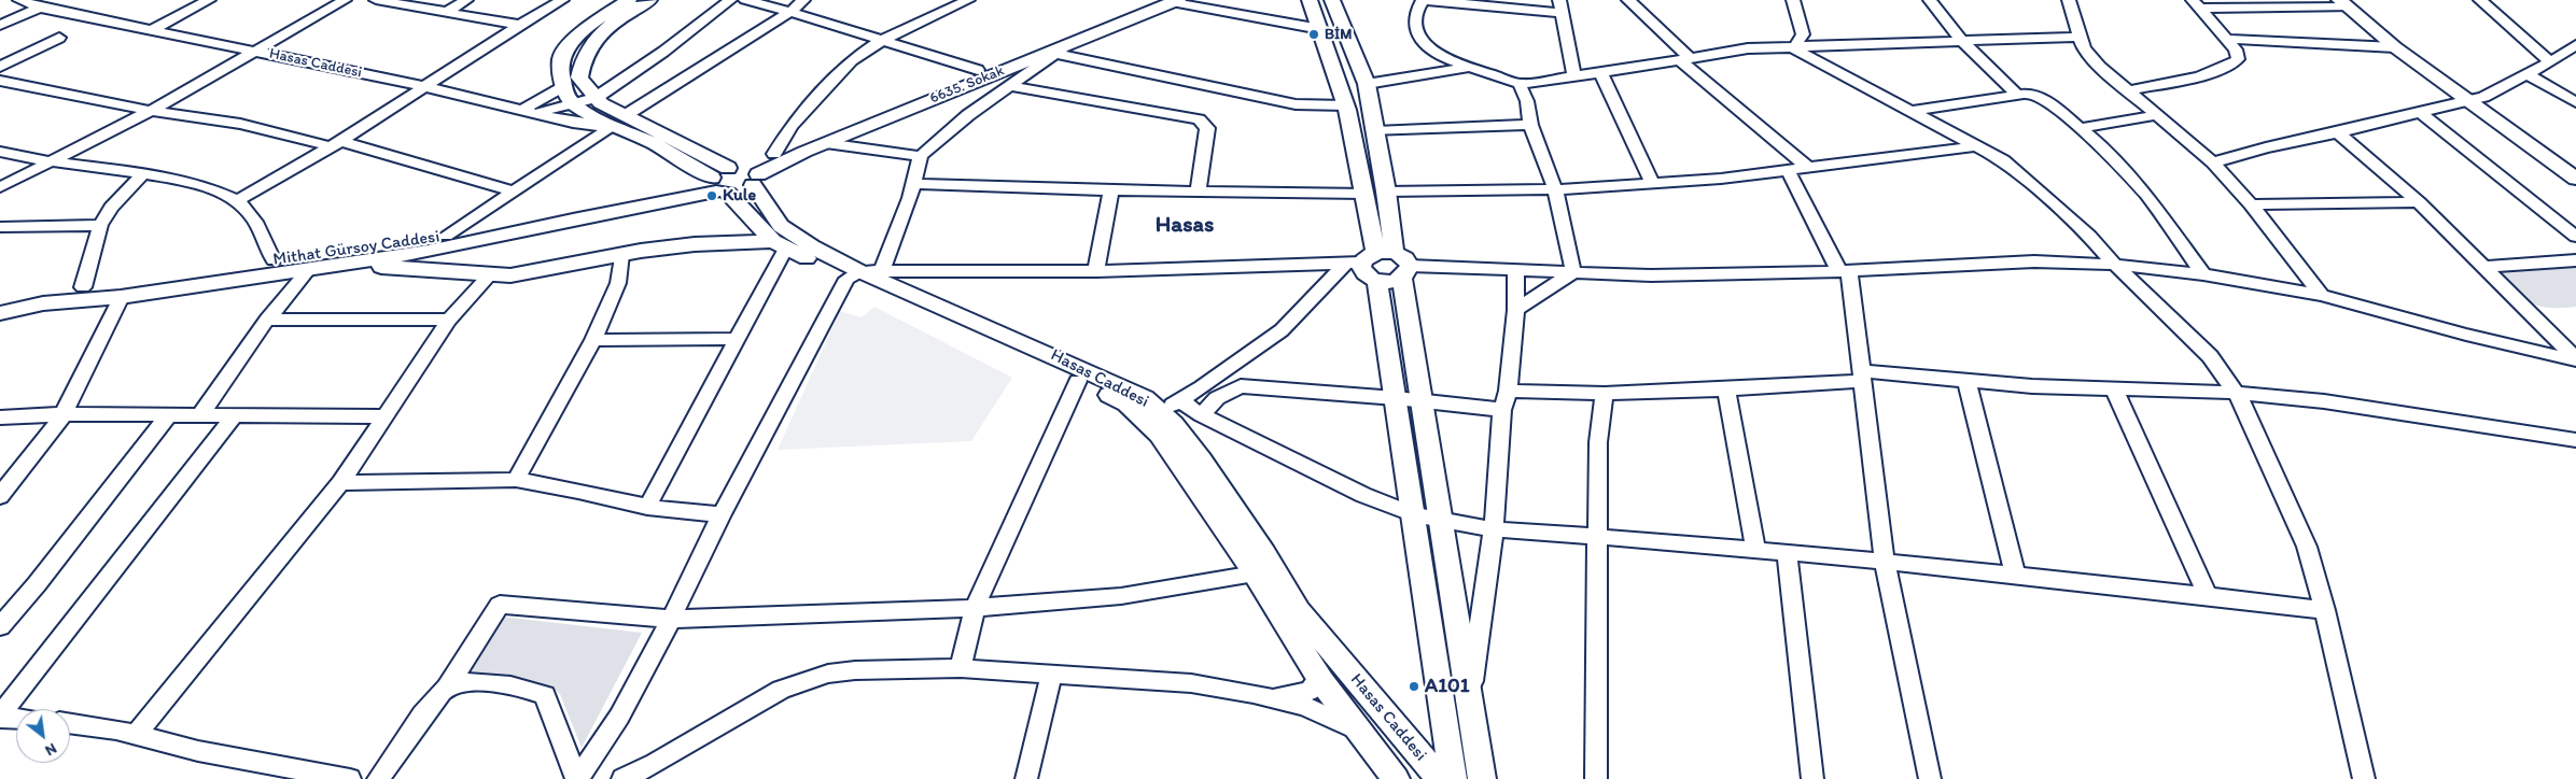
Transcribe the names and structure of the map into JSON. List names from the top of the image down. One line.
{"streets":{"main road":["Hasas Caddesi","6635. Sokak","Mithat Gürsoy Caddesi"]},"crossings":[["Hasas Caddesi","6635. Sokak"],["Hasas Caddesi","Mithat Gürsoy Caddesi"]],"districts":["Hasas"],"places":["BİM","Kule","A101"],"north":"bottom right"}
